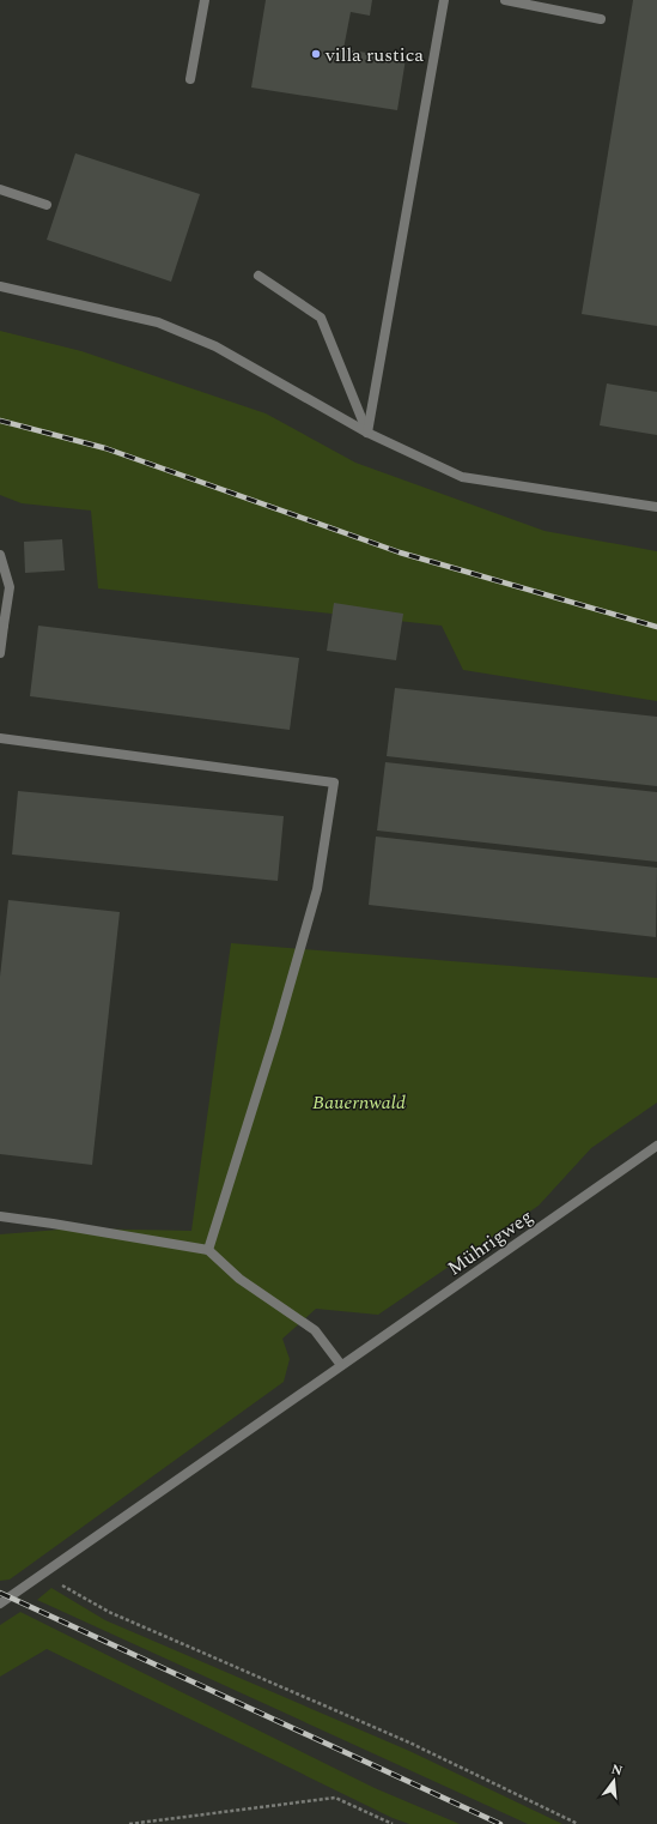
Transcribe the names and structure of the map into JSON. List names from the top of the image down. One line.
{"streets":{"street":["Mührigweg"]},"parks":["Bauernwald"],"places":["villa rustica"],"north":"top"}
